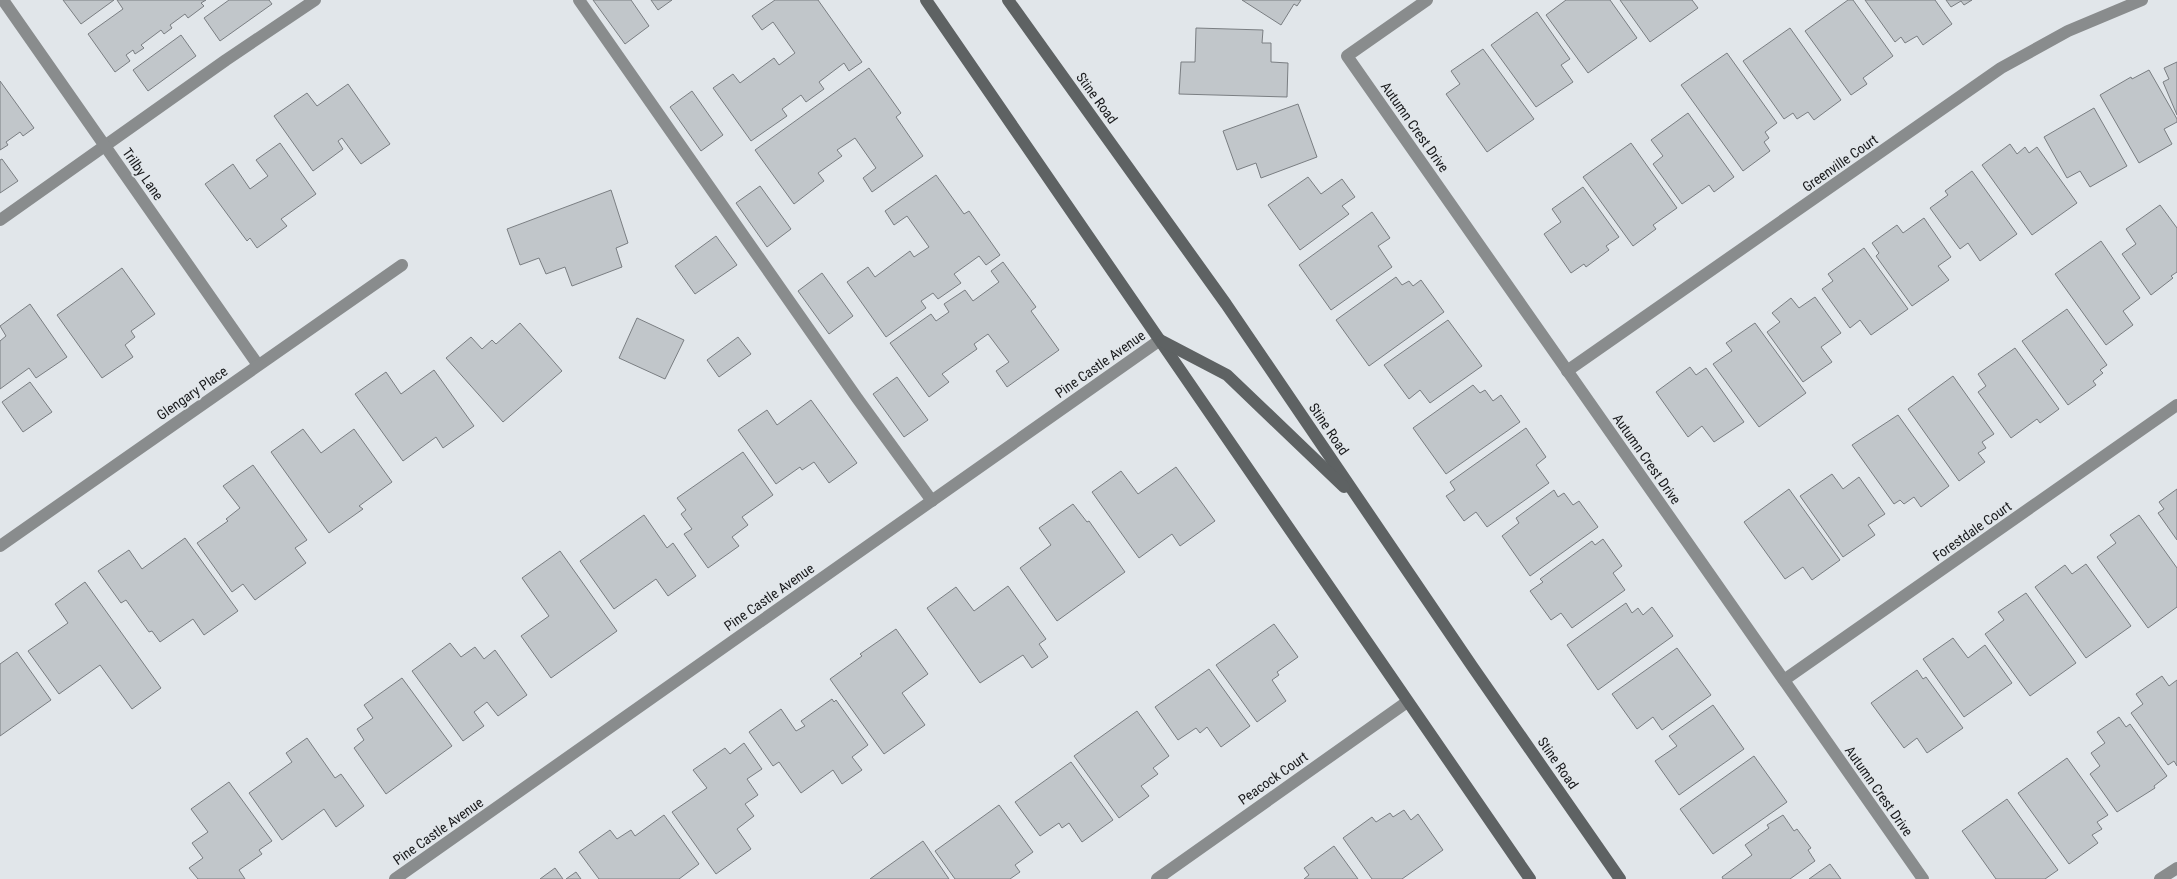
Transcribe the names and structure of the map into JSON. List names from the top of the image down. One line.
{"streets":{"main road":["Stine Road"],"street":["Autumn Crest Drive","Greenville Court","Trilby Lane","Pine Castle Avenue","Glengary Place","Forestdale Court","Peacock Court"]},"crossings":[["Autumn Crest Drive","Greenville Court"],["Autumn Crest Drive","Forestdale Court"],["Trilby Lane","Glengary Place"]]}
